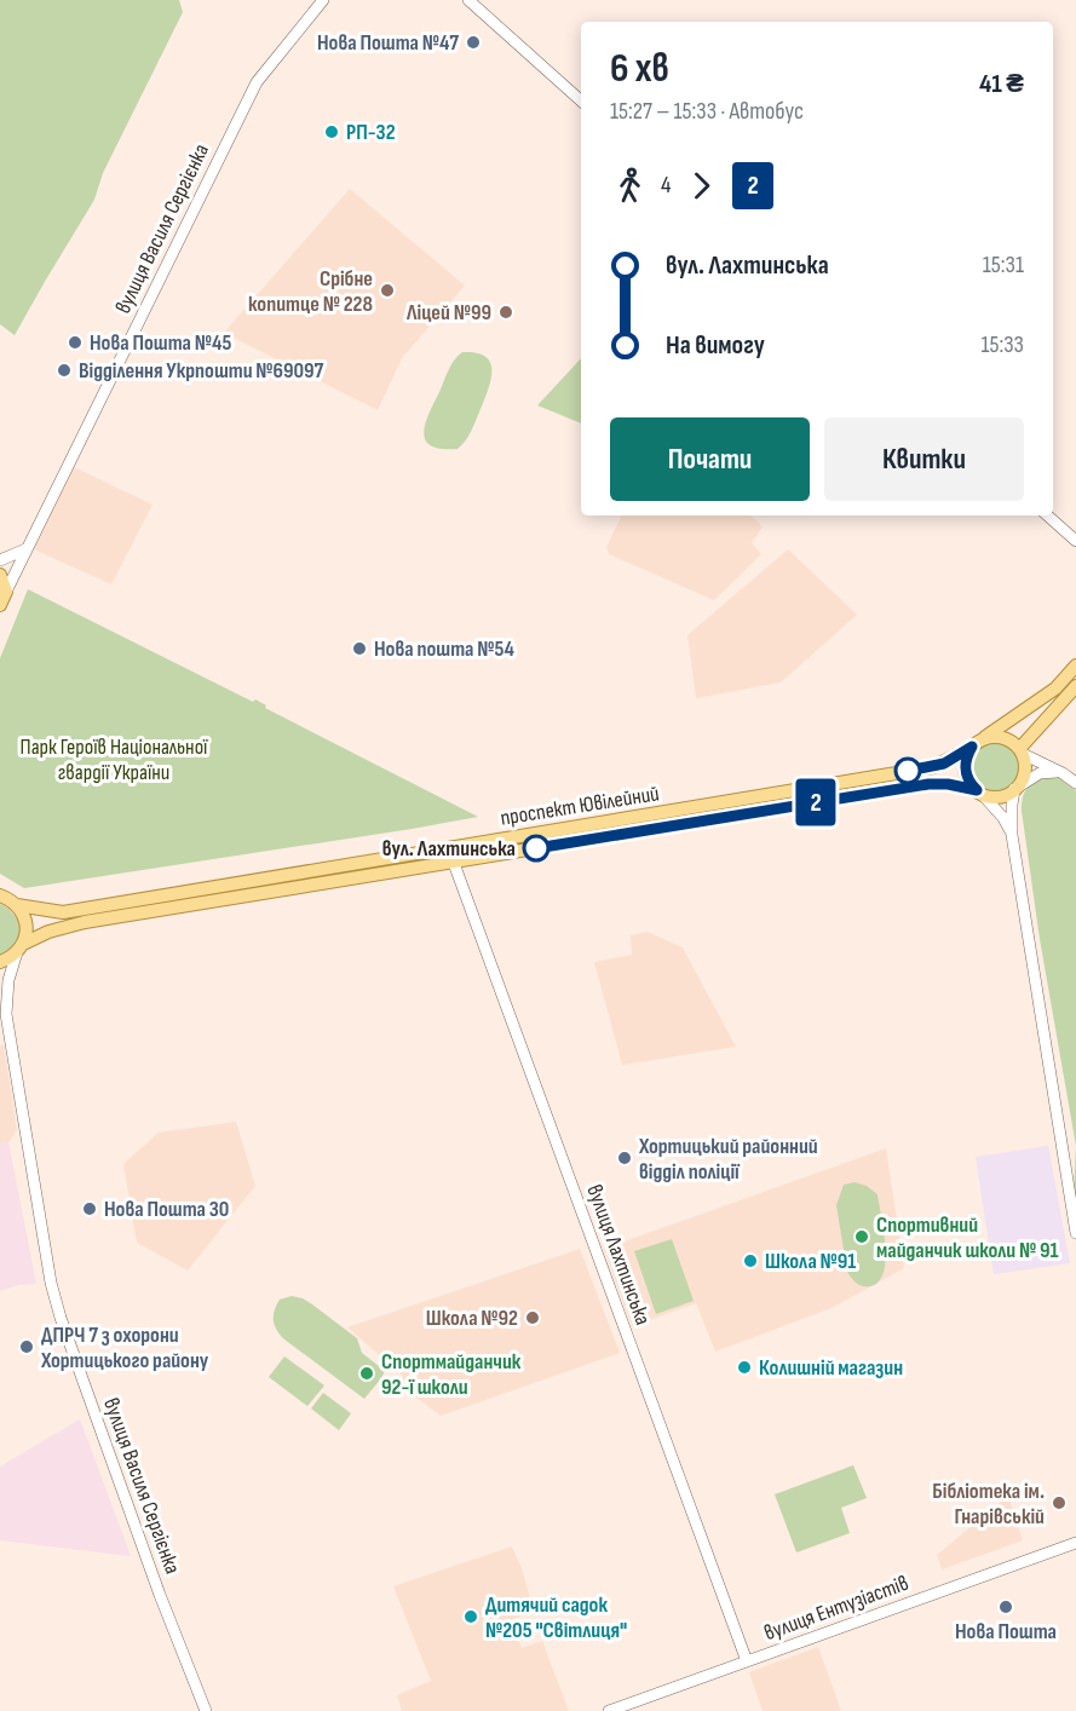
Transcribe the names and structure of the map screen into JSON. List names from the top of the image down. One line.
{"streets":{"main road":["проспект Ювілейний"],"street":["вулиця Василя Сергієнка","вулиця Лахтинська","вулиця Ентузіастів"]},"crossings":[["вулиця Василя Сергієнка","проспект Ювілейний"],["проспект Ювілейний","вулиця Лахтинська"],["вулиця Лахтинська","вулиця Ентузіастів"]],"parks":["Парк Героїв Національної гвардії України"],"places":["Нова Пошта №47","РП-32","Срібне копитце № 228","Ліцей №99","Нова Пошта №45","Відділення Укрпошти №69097","Нова пошта №54","вул. Лахтинська","Хортицький районний відділ поліції","Нова Пошта 30","Спортивний майданчик школи № 91","Школа №91","Школа №92","ДПРЧ 7 з охорони Хортицького району","Колишній магазин","Спортмайданчик 92-ї школи","Бібліотека ім. Гнарівській","Нова Пошта","Дитячий садок №205 \"Свiтлиця\""],"lines":["bus line 2"],"page":{"on_map":"2","heading":["6 хв","15:27 – 15:33 · Автобус","41 ₴"],"legs":["4","2"],"list":[{"name":"вул. Лахтинська","value":"15:31"},{"name":"На вимогу","value":"15:33"}],"buttons":["Почати","Квитки"]}}
